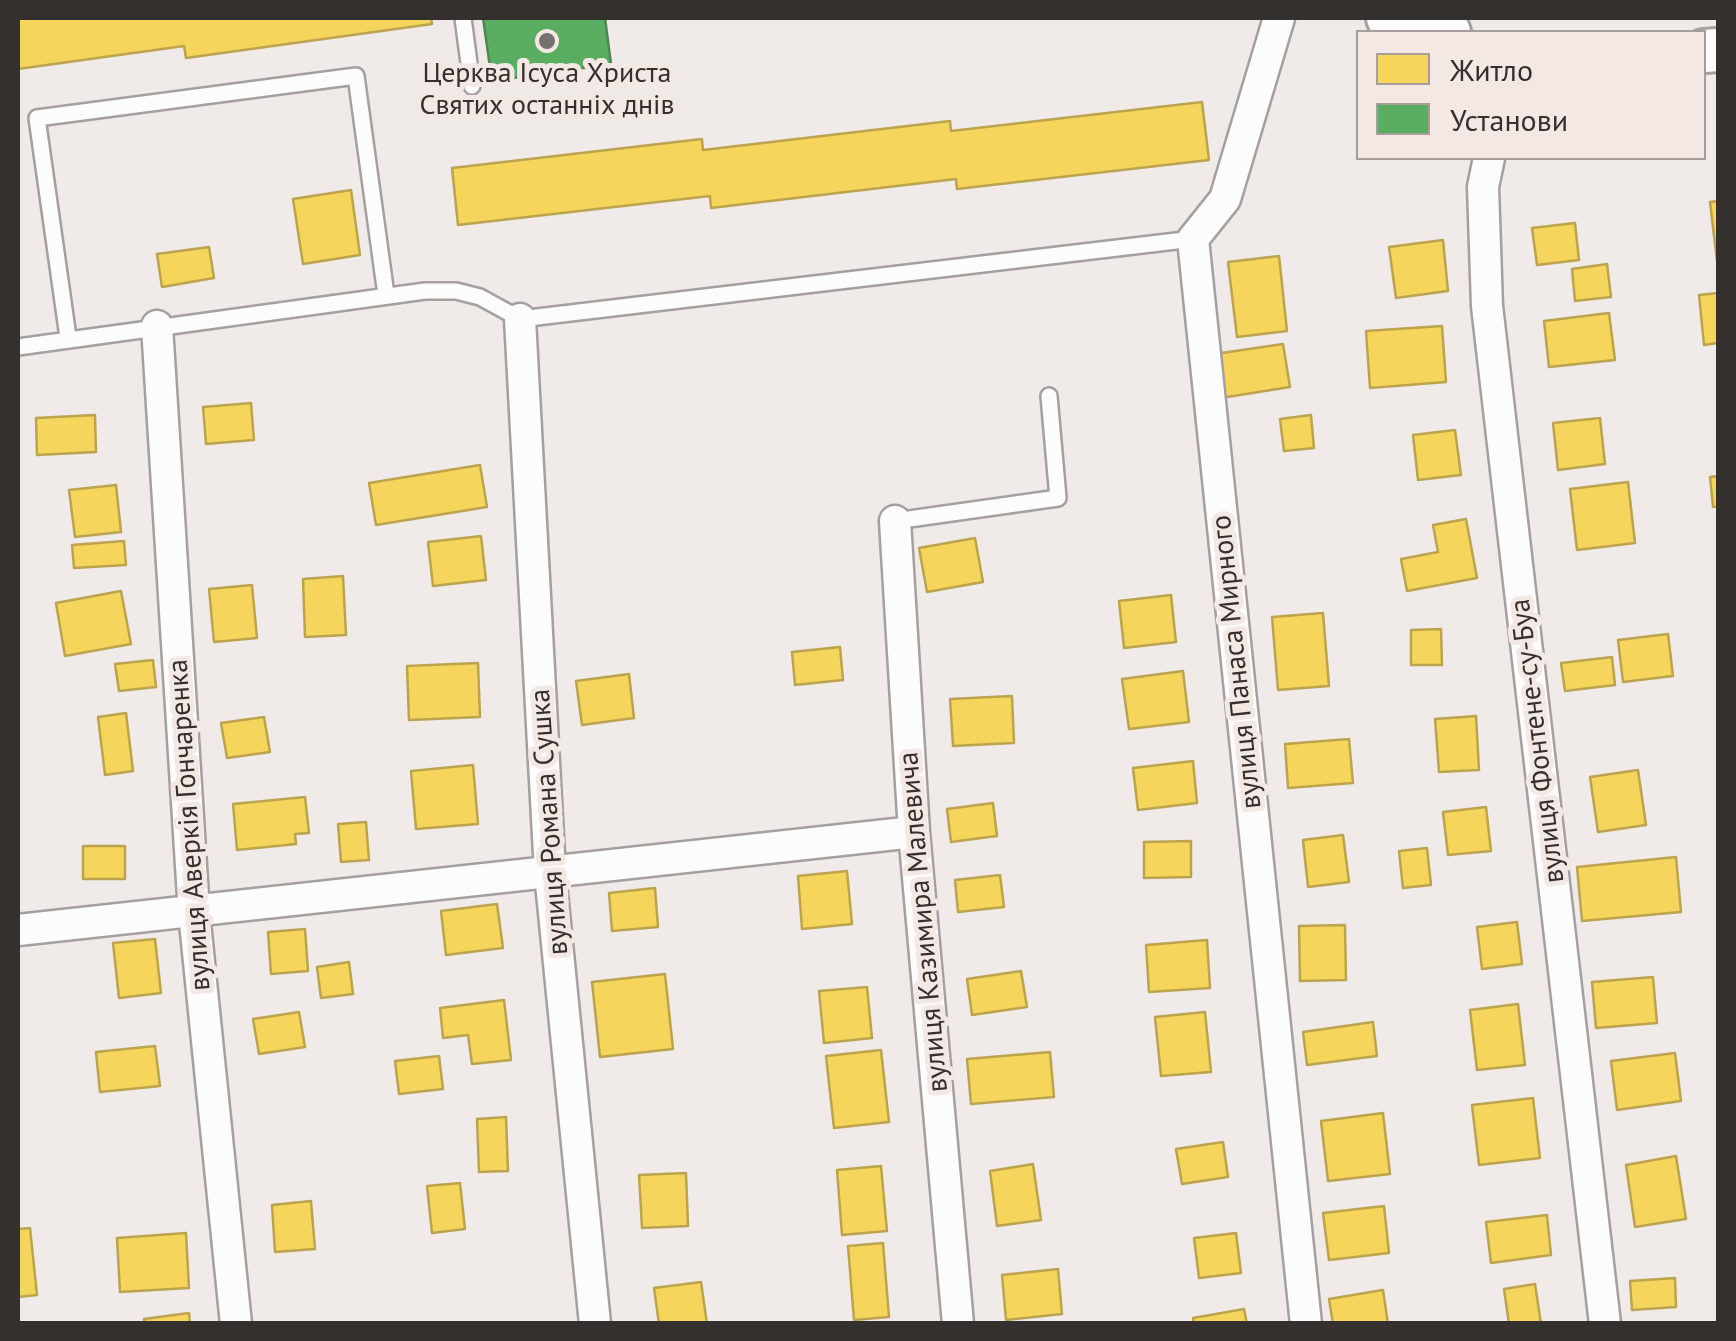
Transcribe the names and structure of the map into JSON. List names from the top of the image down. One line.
{"streets":{"street":["вулиця Панаса Мирного","вулиця Фонтене-су-Буа","вулиця Романа Сушка","вулиця Аверкія Гончаренка","вулиця Казимира Малевича"]},"places":["Церква Ісуса Христа Святих останніх днів"],"legend":["Житло","Установи"]}
